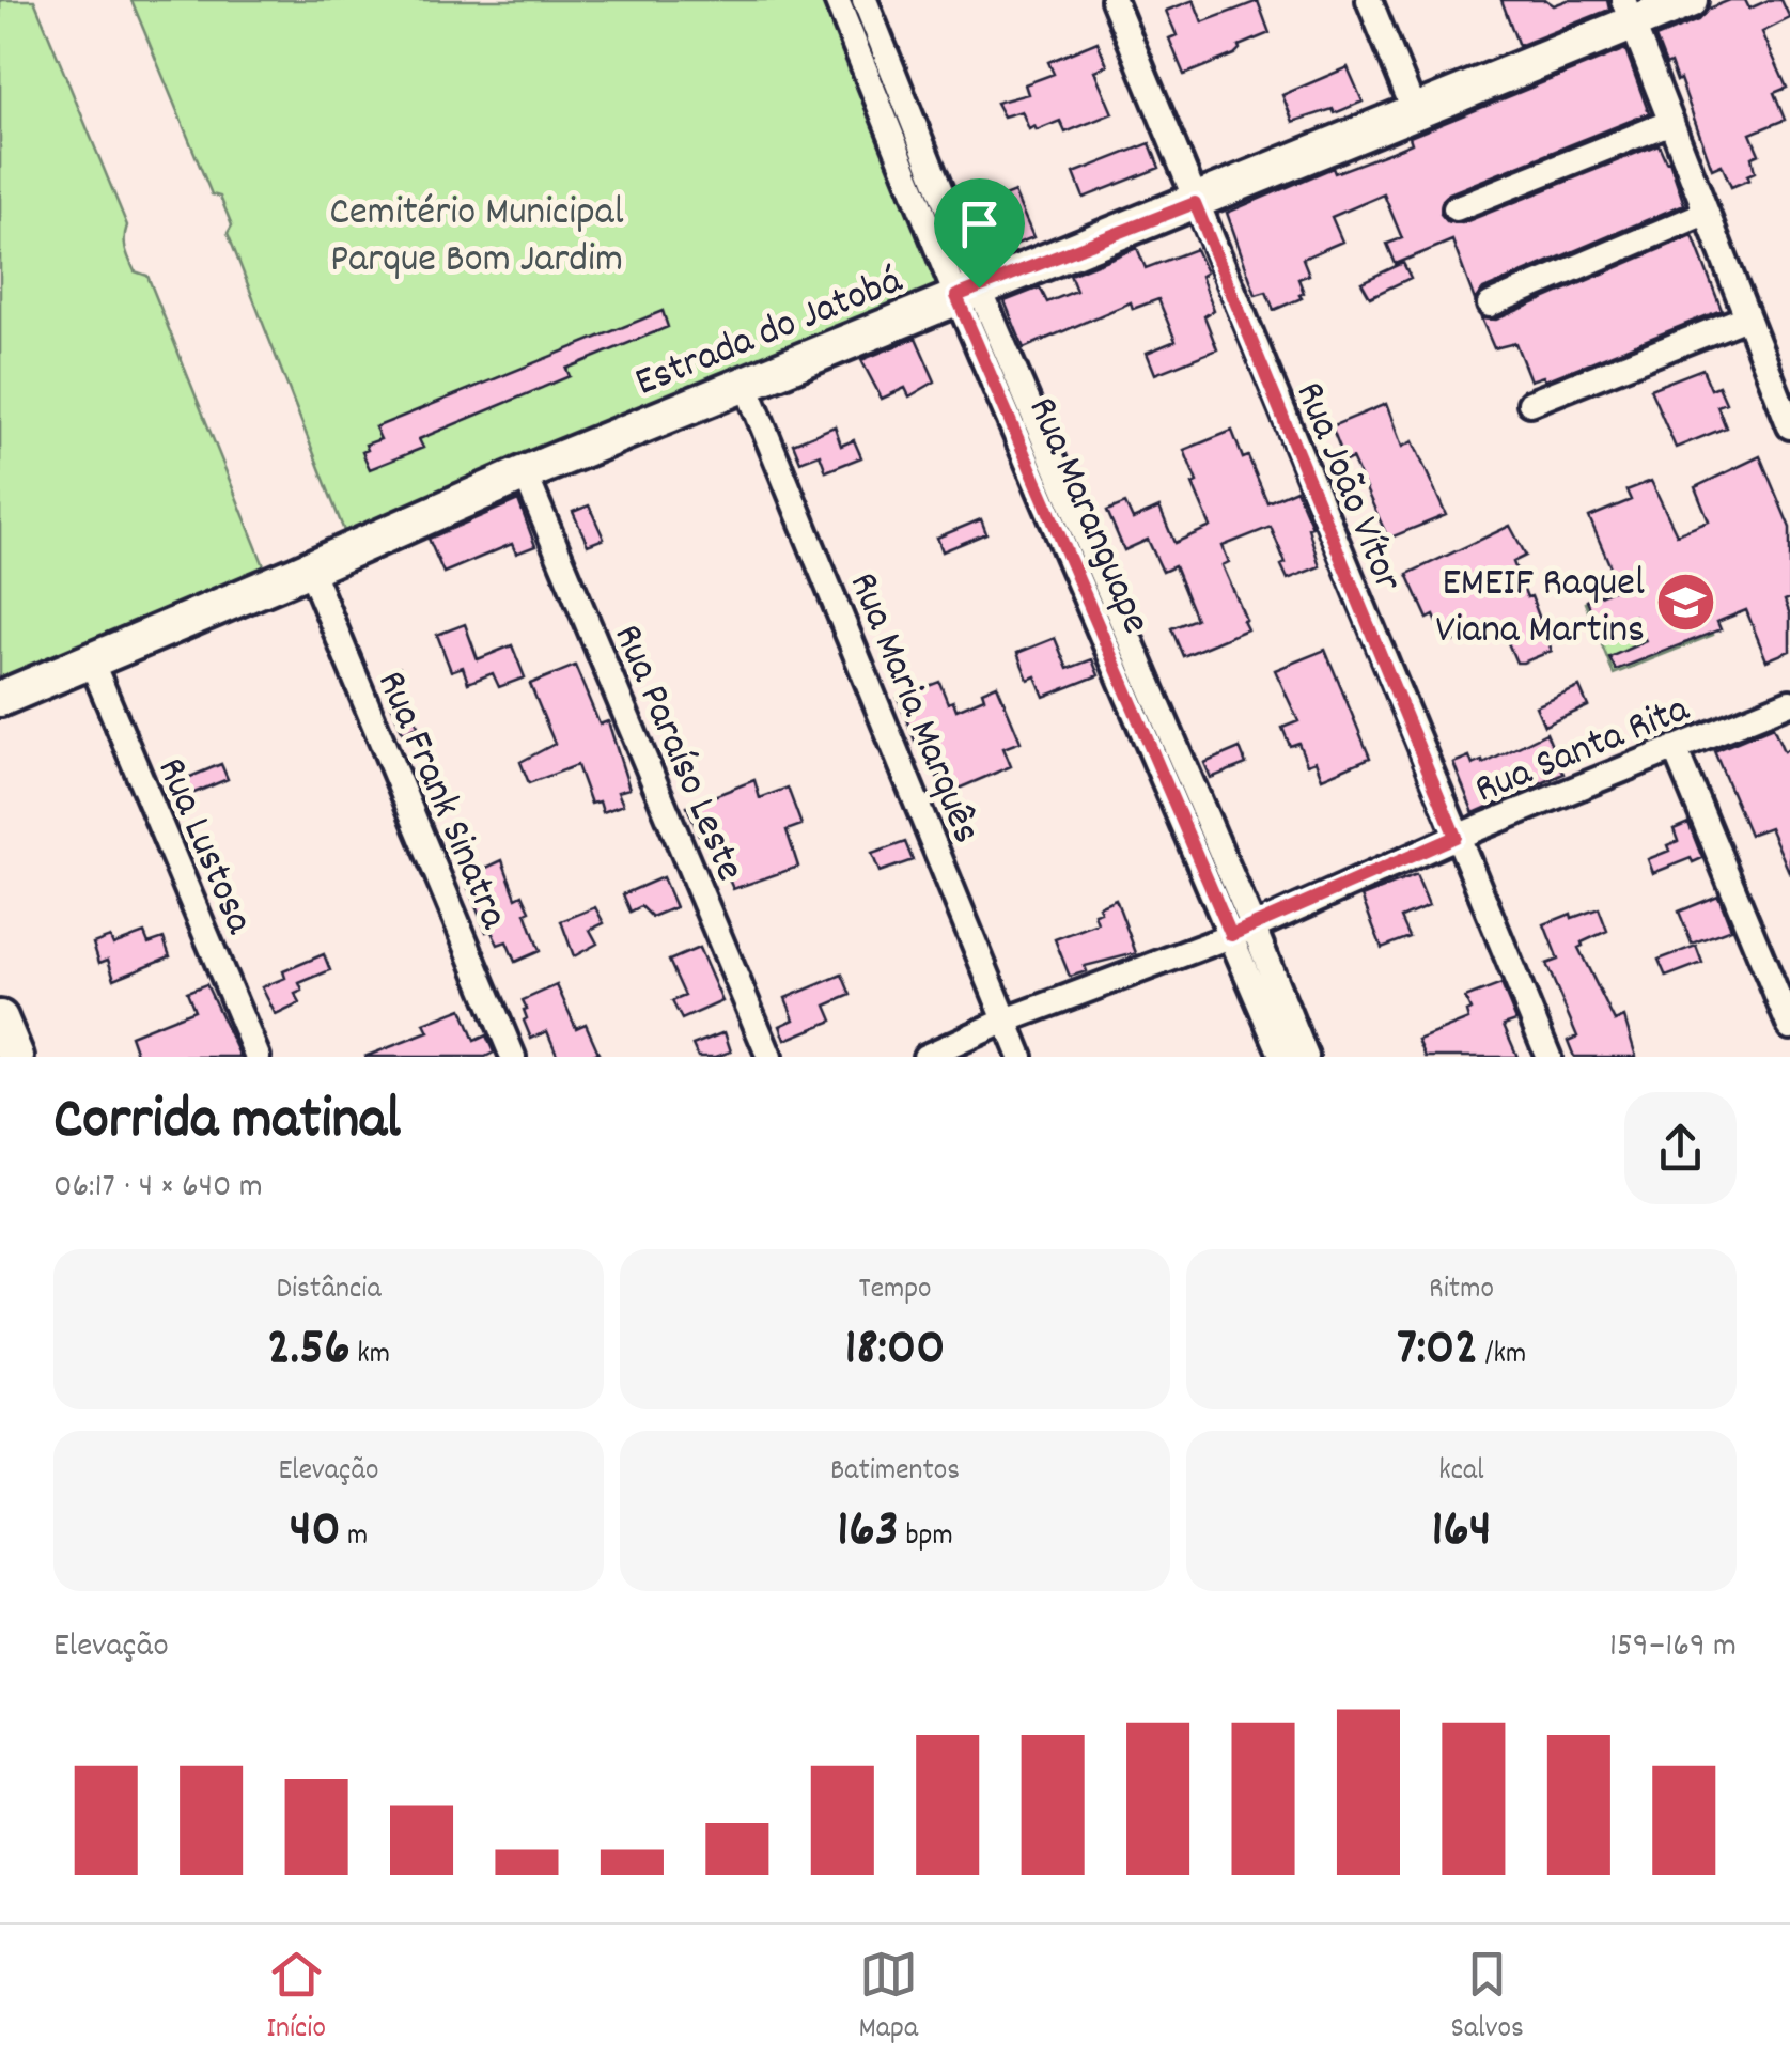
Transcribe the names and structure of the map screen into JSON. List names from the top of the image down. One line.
{"streets":{"street":["Estrada do Jatobá","Rua João Vítor","Rua Maranguape","Rua Maria Marquês","Rua Santa Rita","Rua Paraíso Leste","Rua Frank Sinatra","Rua Lustosa"]},"crossings":[["Estrada do Jatobá","Rua João Vítor"],["Estrada do Jatobá","Rua Maranguape"],["Estrada do Jatobá","Rua Maria Marquês"],["Estrada do Jatobá","Rua Paraíso Leste"],["Estrada do Jatobá","Rua Frank Sinatra"],["Estrada do Jatobá","Rua Lustosa"],["Rua João Vítor","Rua Santa Rita"],["Rua Maranguape","Rua Santa Rita"],["Rua Maria Marquês","Rua Santa Rita"]],"parks":["Cemitério Municipal Parque Bom Jardim"],"places":{"school or university":["EMEIF Raquel Viana Martins"]},"page":{"heading":["Corrida matinal","06:17 · 4 × 640 m"],"stats":[["Distância","2.56 km"],["Tempo","18:00"],["Ritmo","7:02 /km"],["Elevação","40 m"],["Batimentos","163 bpm"],["kcal","164"]],"chart":["Elevação","159–169 m"],"tabs":["Início","Mapa","Salvos"]}}
